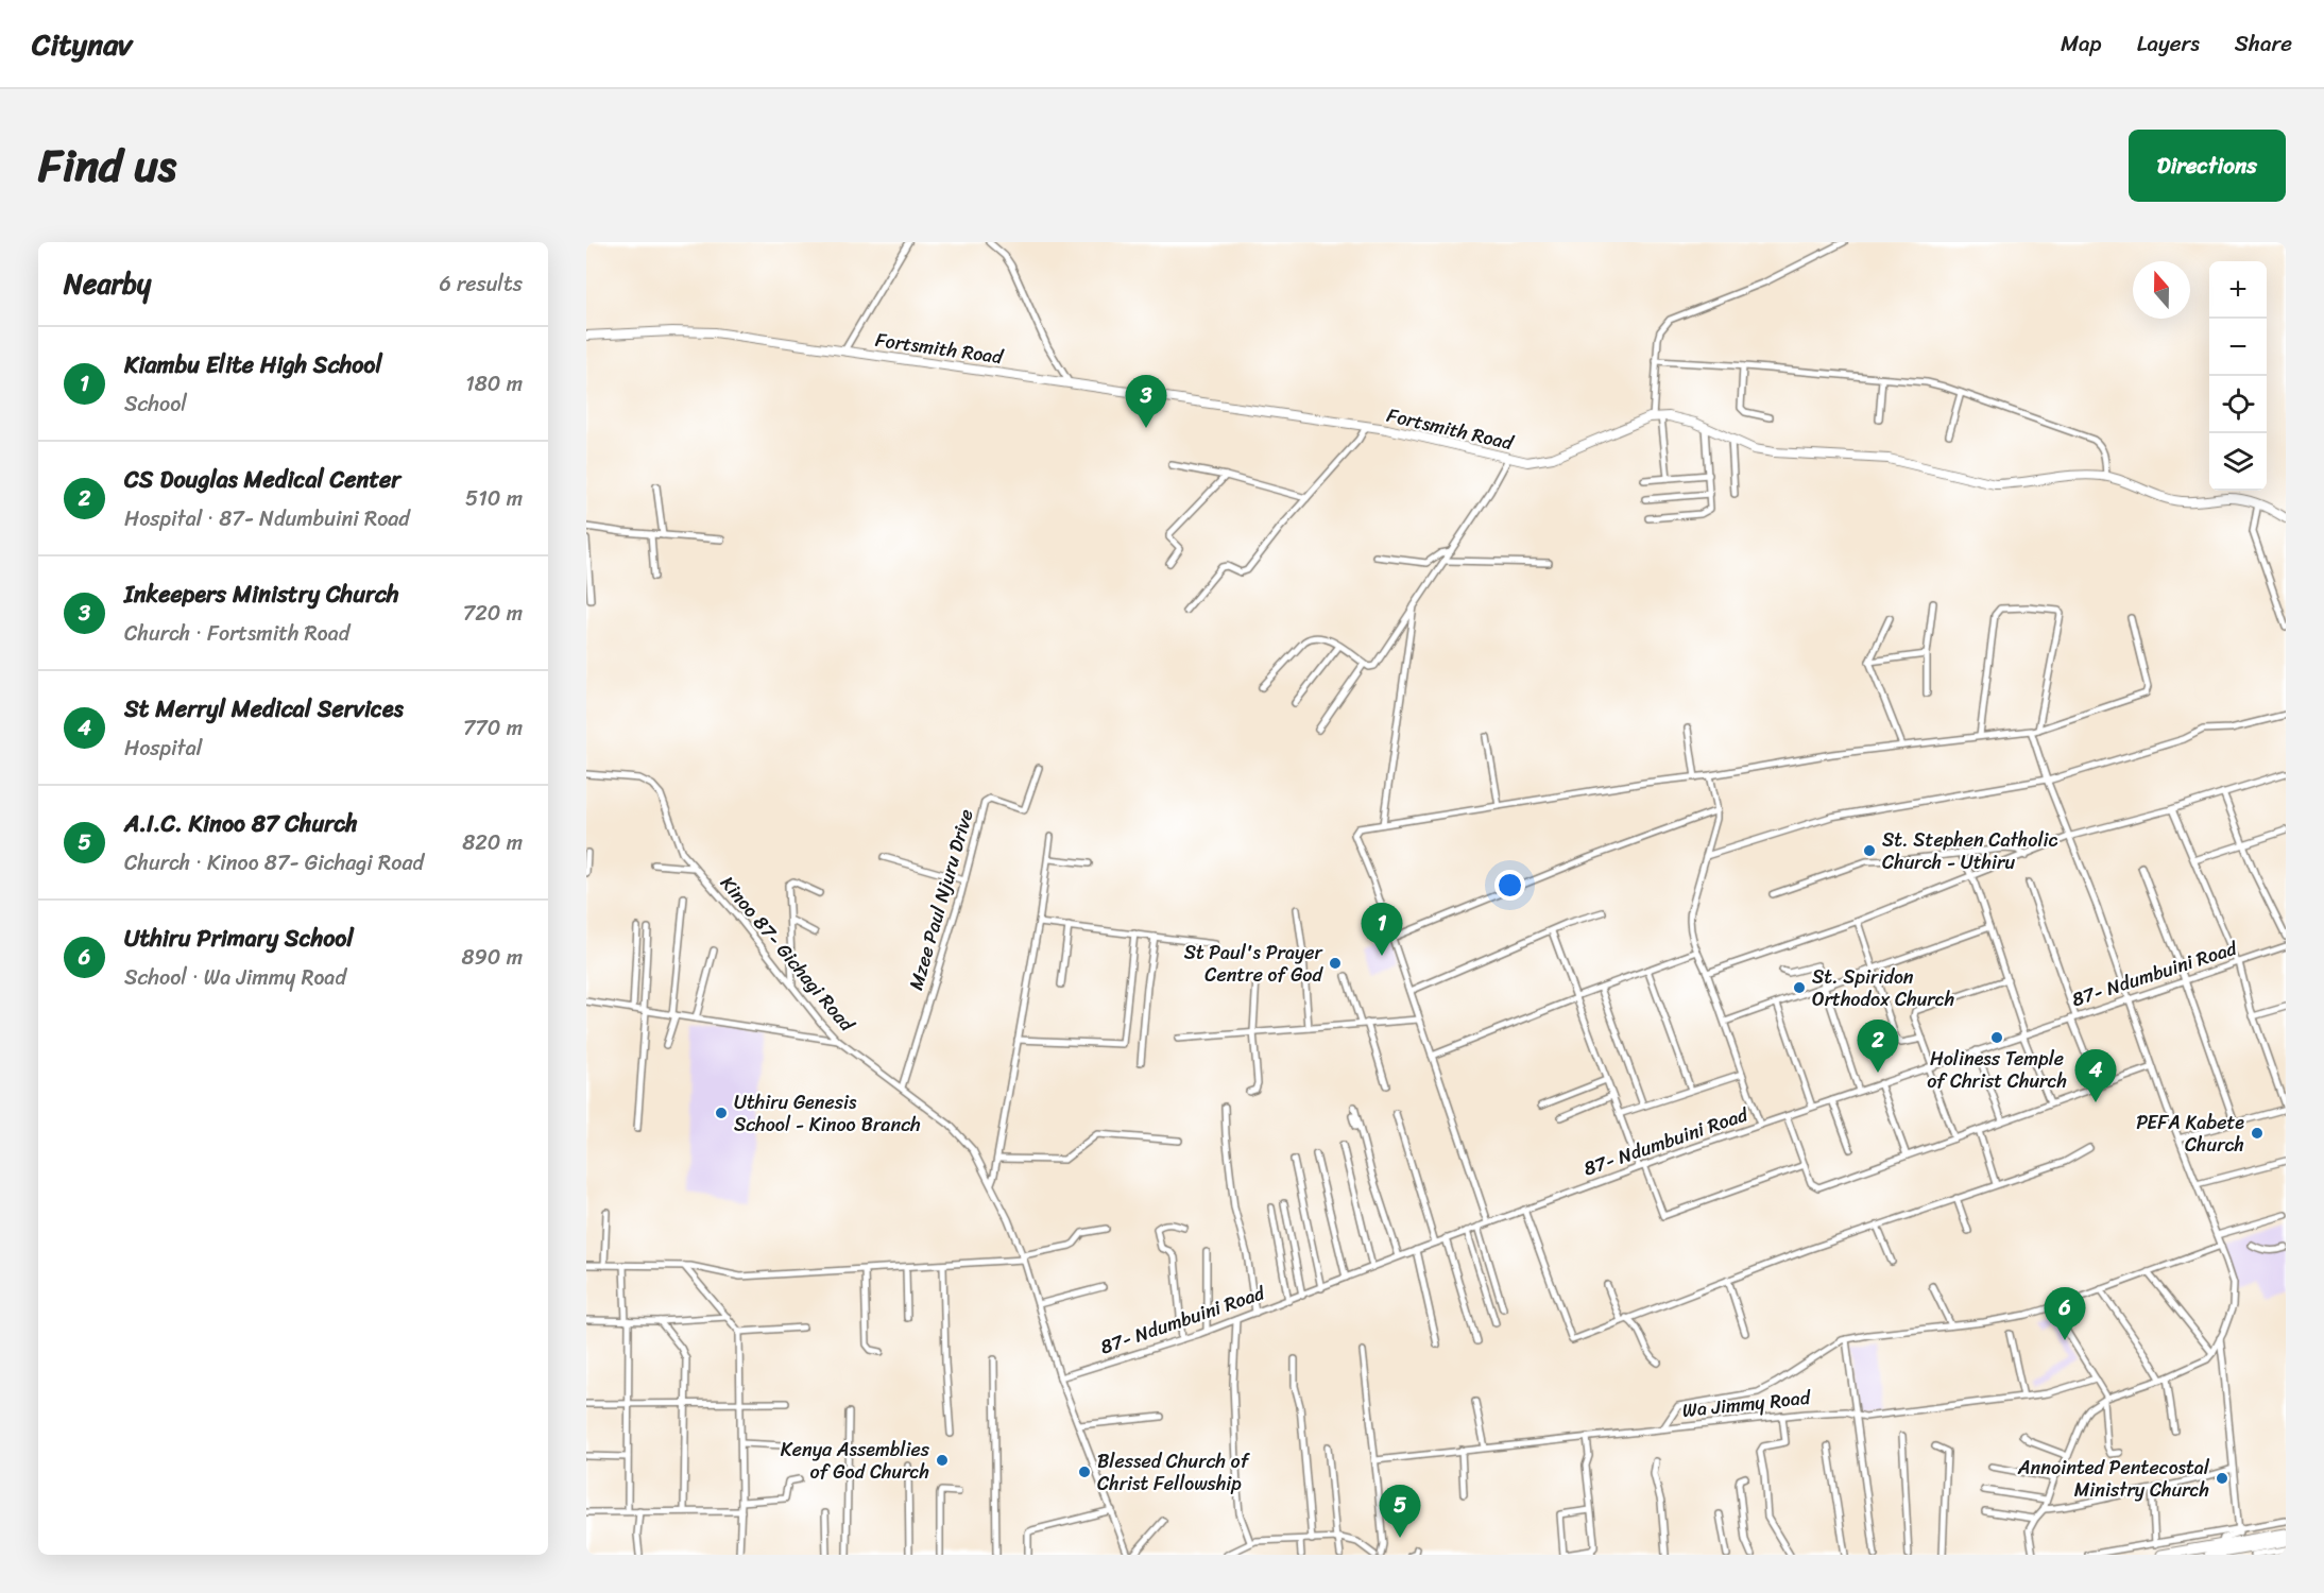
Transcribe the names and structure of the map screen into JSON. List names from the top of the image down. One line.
{"streets":{"street":["Fortsmith Road","Mzee Paul Njuru Drive","Kinoo 87- Gichagi Road","87- Ndumbuini Road","Wa Jimmy Road"]},"crossings":[["Mzee Paul Njuru Drive","Kinoo 87- Gichagi Road"],["Kinoo 87- Gichagi Road","87- Ndumbuini Road"]],"places":["St. Stephen Catholic Church - Uthiru","St Paul's Prayer Centre of God","St. Spiridon Orthodox Church","Holiness Temple of Christ Church","Uthiru Genesis School - Kinoo Branch","PEFA Kabete Church","Kenya Assemblies of God Church","Blessed Church of Christ Fellowship","Annointed Pentecostal Ministry Church"],"north":"top","page":{"header":"Citynav","nav":["Map","Layers","Share"],"title":"Find us","buttons":"Directions","heading":["Nearby","6 results"],"map_buttons":["+","−"],"list":[{"mark":"1","name":"Kiambu Elite High School","note":"School","value":"180 m"},{"mark":"2","name":"CS Douglas Medical Center","note":"Hospital · 87- Ndumbuini Road","value":"510 m"},{"mark":"3","name":"Inkeepers Ministry Church","note":"Church · Fortsmith Road","value":"720 m"},{"mark":"4","name":"St Merryl Medical Services","note":"Hospital","value":"770 m"},{"mark":"5","name":"A.I.C. Kinoo 87 Church","note":"Church · Kinoo 87- Gichagi Road","value":"820 m"},{"mark":"6","name":"Uthiru Primary School","note":"School · Wa Jimmy Road","value":"890 m"}],"pins":["3","1","2","4","6","5"]}}
